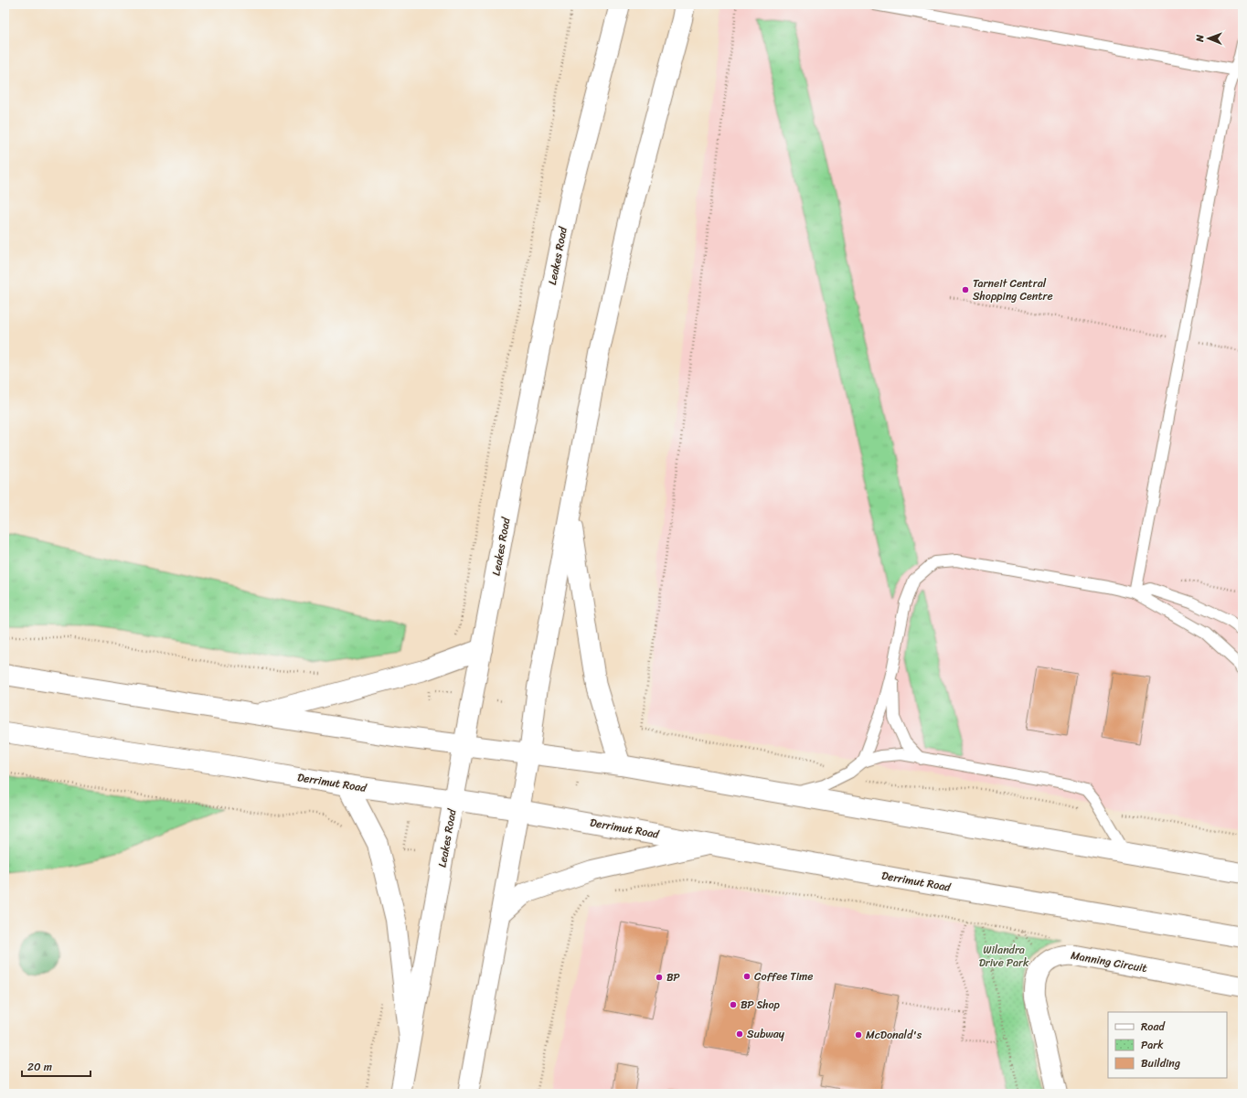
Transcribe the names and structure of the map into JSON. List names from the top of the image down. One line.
{"streets":{"main road":["Leakes Road","Derrimut Road","Manning Circuit"]},"crossings":[["Leakes Road","Derrimut Road"]],"parks":["Wilandra Drive Park"],"places":["Tarneit Central Shopping Centre","Coffee Time","BP","BP Shop","Subway","McDonald's"],"legend":["Road","Park","Building"],"scale_bar":"20 m","north":"left"}
